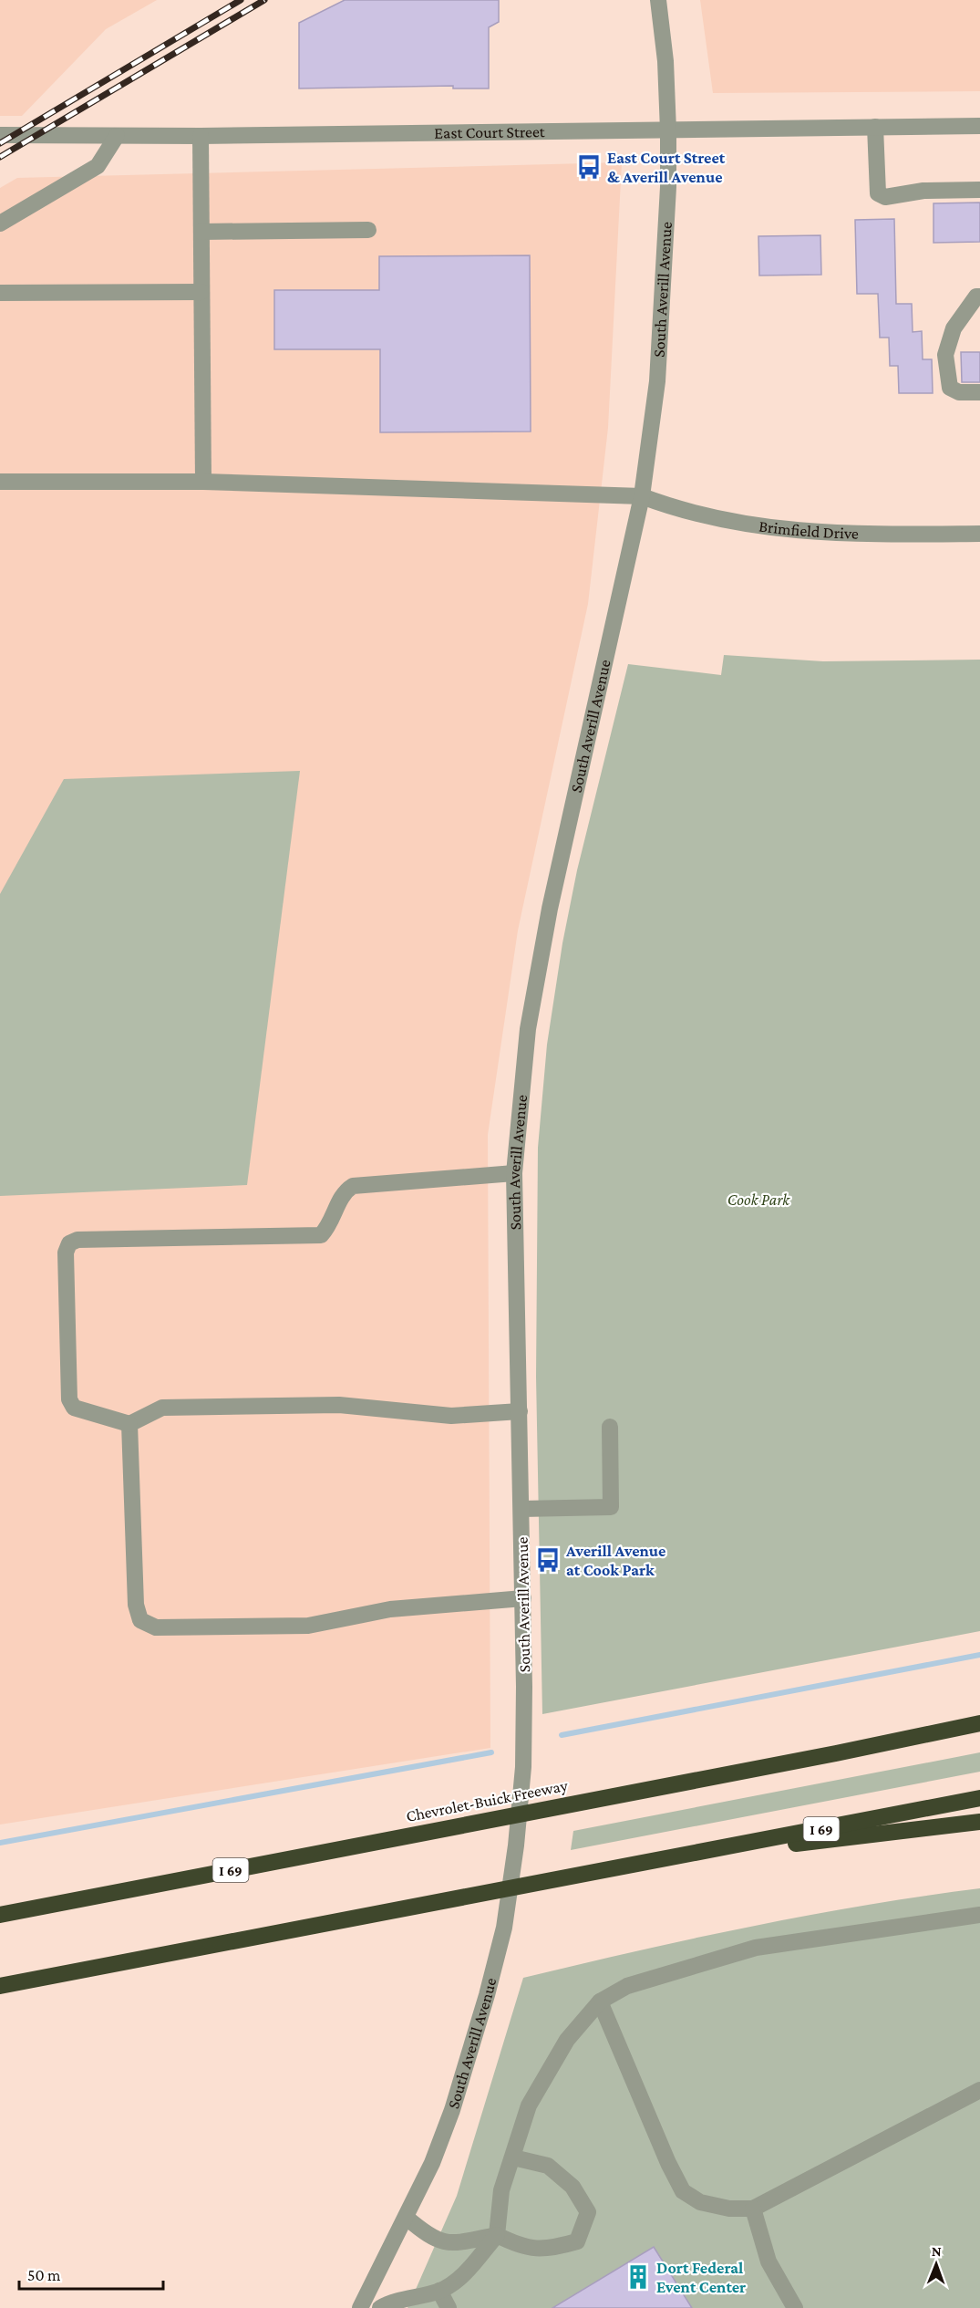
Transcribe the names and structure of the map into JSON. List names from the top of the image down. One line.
{"streets":{"highway":["Chevrolet-Buick Freeway","I 69"],"street":["East Court Street","South Averill Avenue","Brimfield Drive"]},"crossings":[["East Court Street","South Averill Avenue"],["South Averill Avenue","Brimfield Drive"]],"parks":["Cook Park"],"places":{"bus stop":["East Court Street & Averill Avenue","Averill Avenue at Cook Park"],"building":["Dort Federal Event Center"]},"scale_bar":"50 m","north":"top"}
